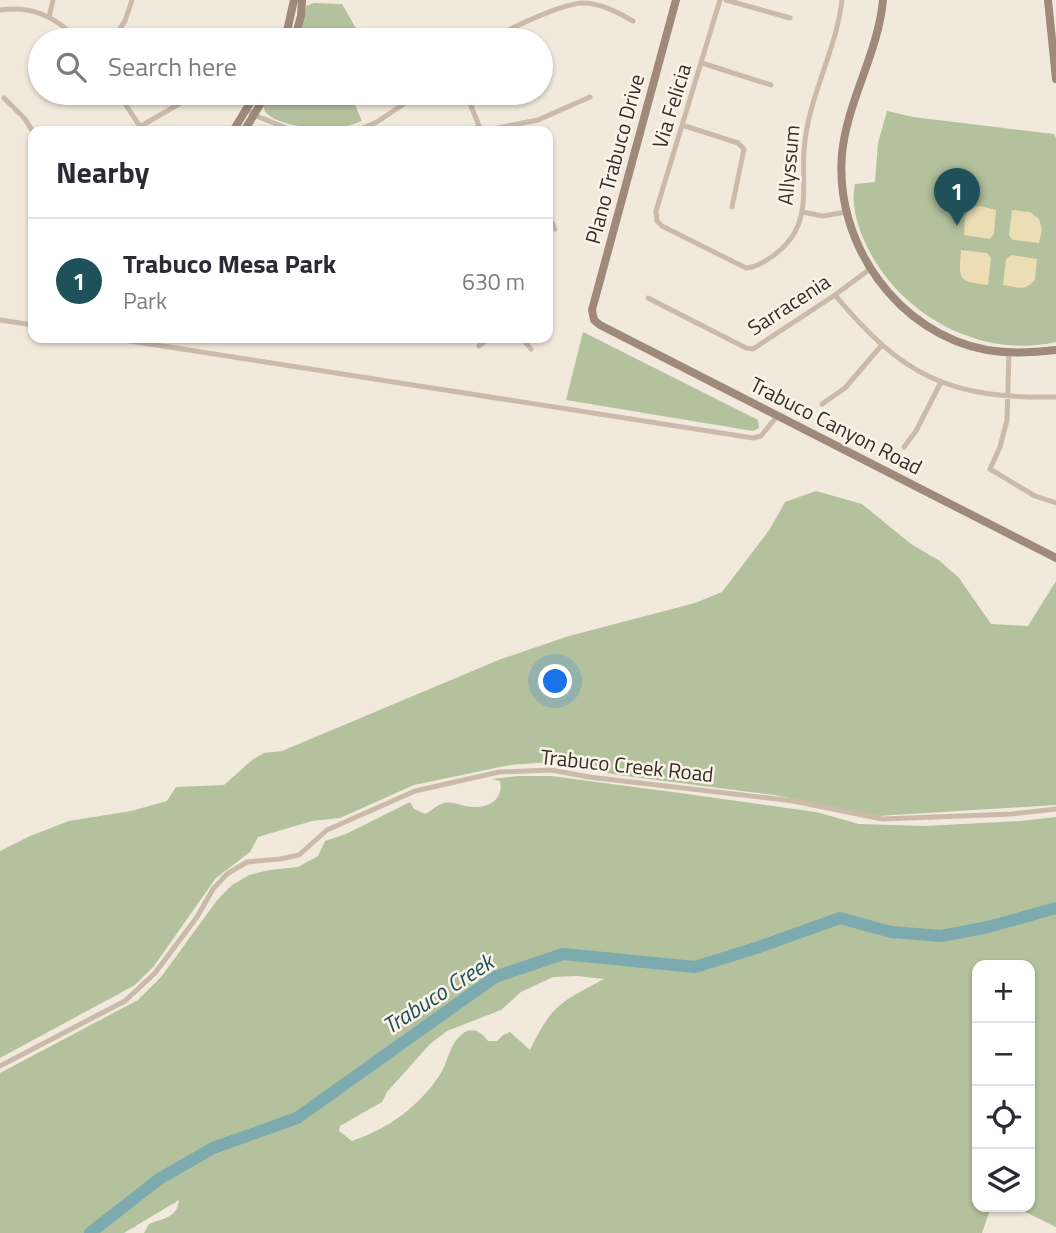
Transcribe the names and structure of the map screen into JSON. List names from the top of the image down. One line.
{"streets":{"main road":["Plano Trabuco Drive","Trabuco Canyon Road"],"street":["Via Felicia","Allyssum","Sarracenia","Trabuco Creek Road"]},"crossings":[["Via Felicia","Allyssum"],["Plano Trabuco Drive","Trabuco Canyon Road"]],"water":["Trabuco Creek"],"page":{"search":"Search here","heading":"Nearby","pins":"1","list":[{"mark":"1","name":"Trabuco Mesa Park","note":"Park","value":"630 m"}],"map_buttons":["+","−"]}}
